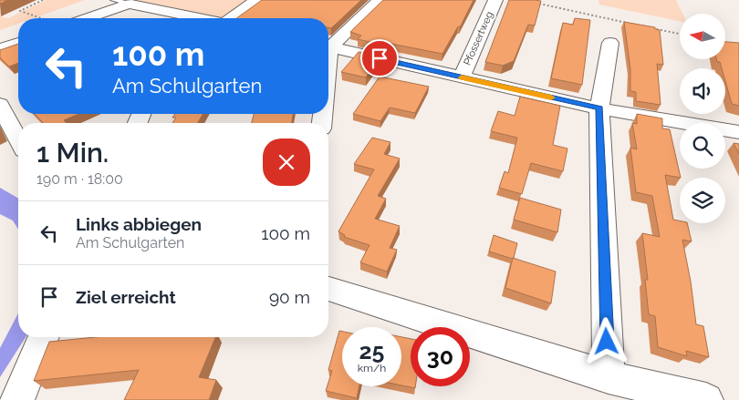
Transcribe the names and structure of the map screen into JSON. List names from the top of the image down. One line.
{"streets":{"street":["Pfossertweg"]},"north":"left","page":{"turn":["100 m","Am Schulgarten"],"heading":["1 Min.","190 m · 18:00"],"list":[{"name":"Links abbiegen","note":"Am Schulgarten","value":"100 m"},{"name":"Ziel erreicht","value":"90 m"}],"speed":"25 km/h","limit":"30"}}
